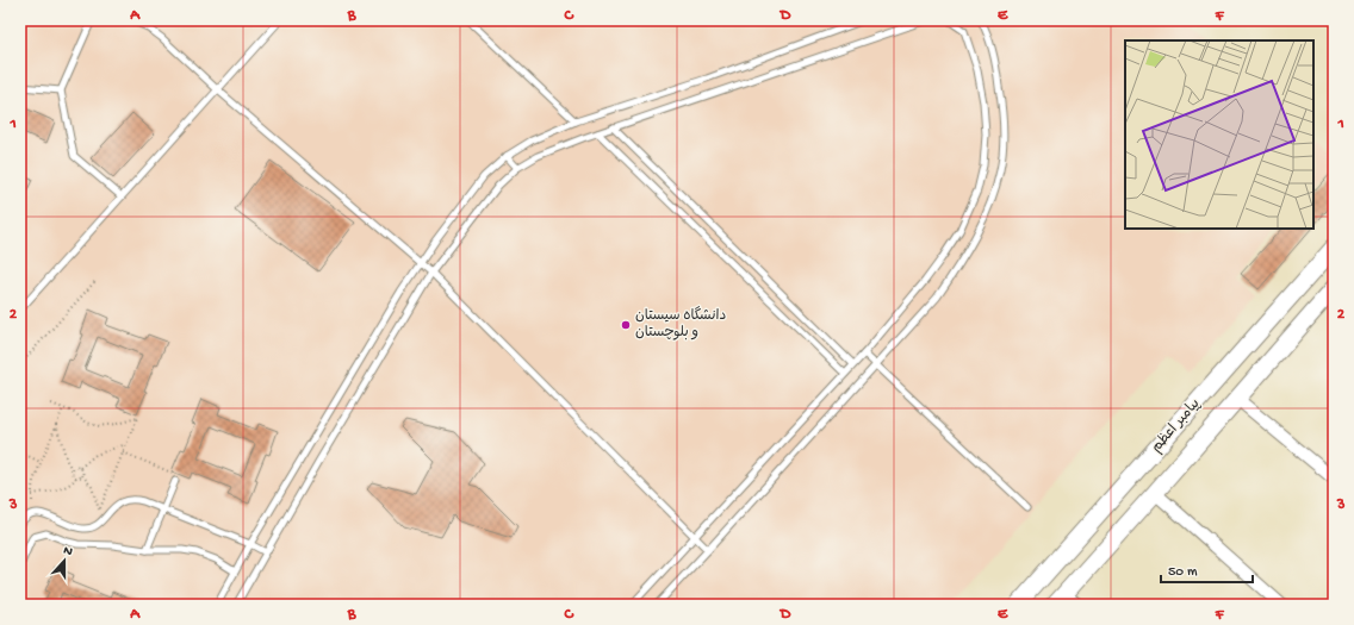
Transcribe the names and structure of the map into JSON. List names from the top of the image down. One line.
{"streets":{"main road":["پیامبر اعظم"]},"places":["دانشگاه سیستان و بلوچستان"],"scale_bar":"50 m","north":"top","grid":{"columns":["A","B","C","D","E","F"],"rows":["1","2","3"]}}
